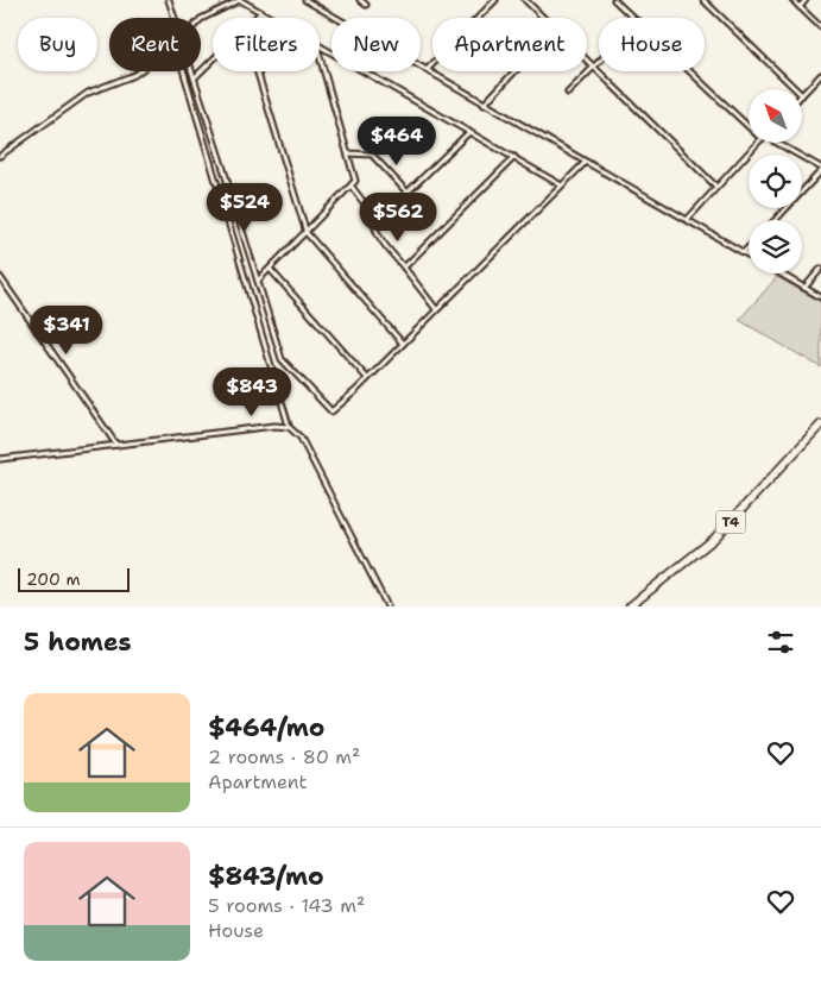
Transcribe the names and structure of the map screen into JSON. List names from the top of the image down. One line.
{"streets":{"highway":["T4"]},"scale_bar":"200 m","north":"top left","page":{"chip":["Buy","Rent","Filters","New","Apartment","House"],"price":["$464","$524","$562","$341","$843"],"scale":"200 m","heading":"5 homes","list":[{"name":"$464/mo","note":"2 rooms · 80 m² · Apartment"},{"name":"$843/mo","note":"5 rooms · 143 m² · House"}]}}
